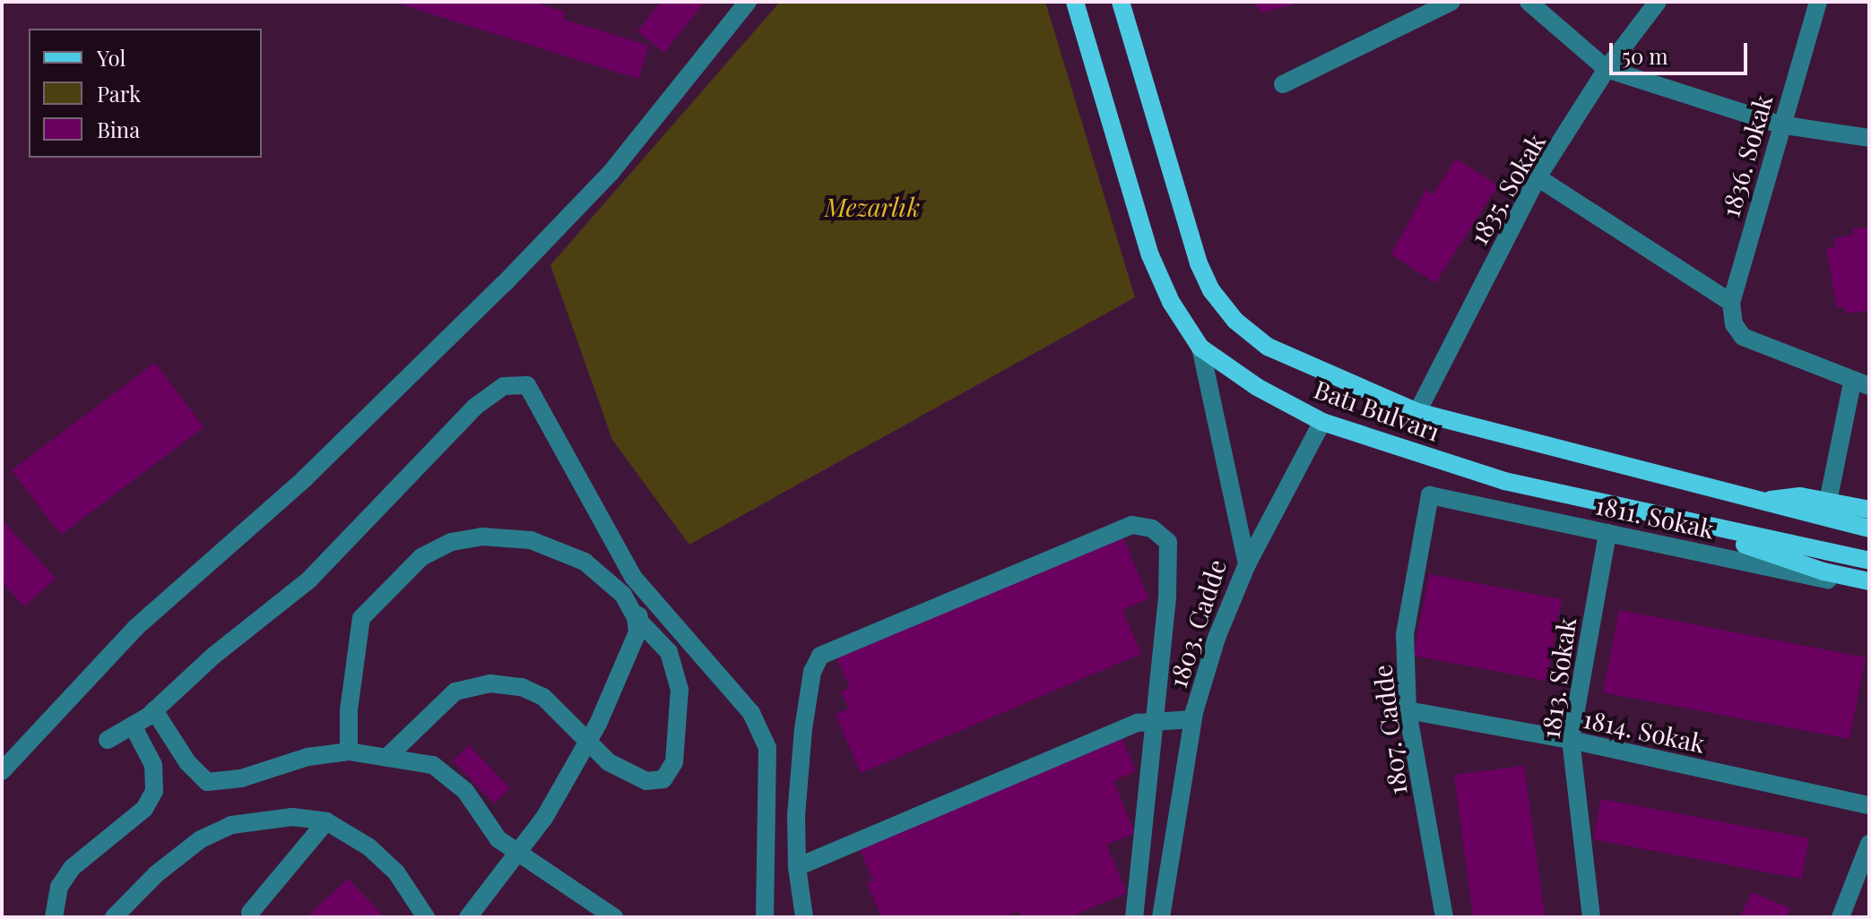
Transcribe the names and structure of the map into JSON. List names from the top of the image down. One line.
{"streets":{"main road":["Batı Bulvarı"],"street":["1836. Sokak","1835. Sokak","1811. Sokak","1803. Cadde","1813. Sokak","1807. Cadde","1814. Sokak"]},"crossings":[["1835. Sokak","Batı Bulvarı"],["Batı Bulvarı","1803. Cadde"],["1811. Sokak","1813. Sokak"],["1811. Sokak","1807. Cadde"],["1813. Sokak","1814. Sokak"],["1807. Cadde","1814. Sokak"]],"parks":["Mezarlık"],"legend":["Yol","Park","Bina"],"scale_bar":"50 m"}
